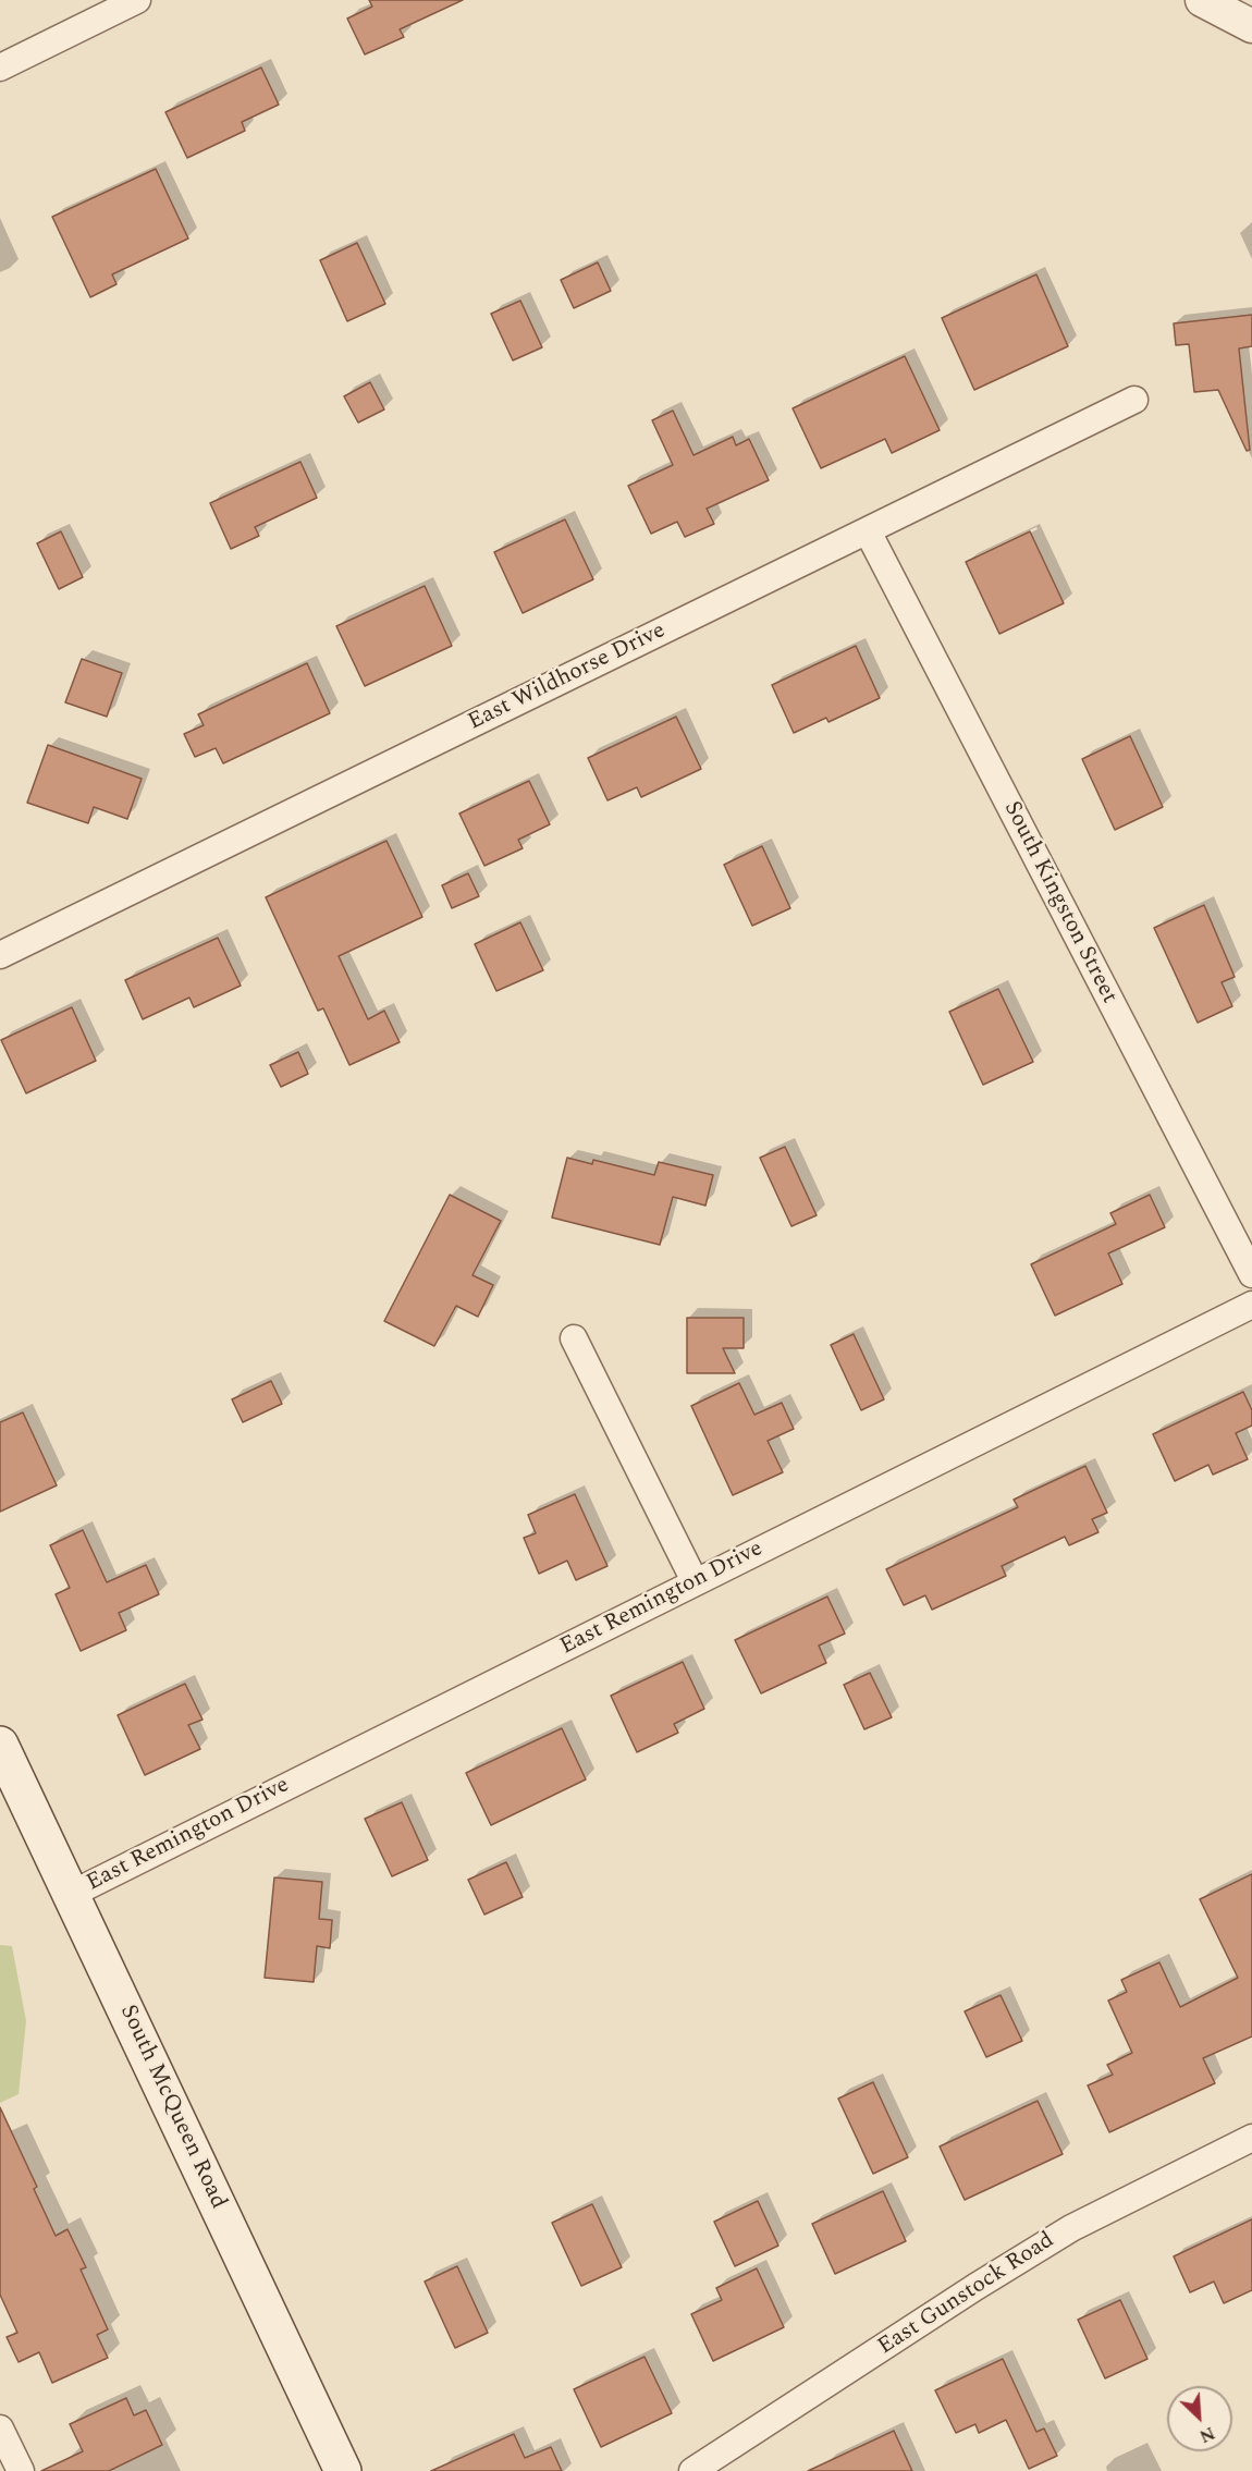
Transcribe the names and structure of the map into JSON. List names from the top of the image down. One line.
{"streets":{"main road":["South McQueen Road"],"street":["East Wildhorse Drive","South Kingston Street","East Remington Drive","East Gunstock Road"]},"crossings":[["East Wildhorse Drive","South Kingston Street"],["East Remington Drive","South McQueen Road"]],"north":"bottom right"}
